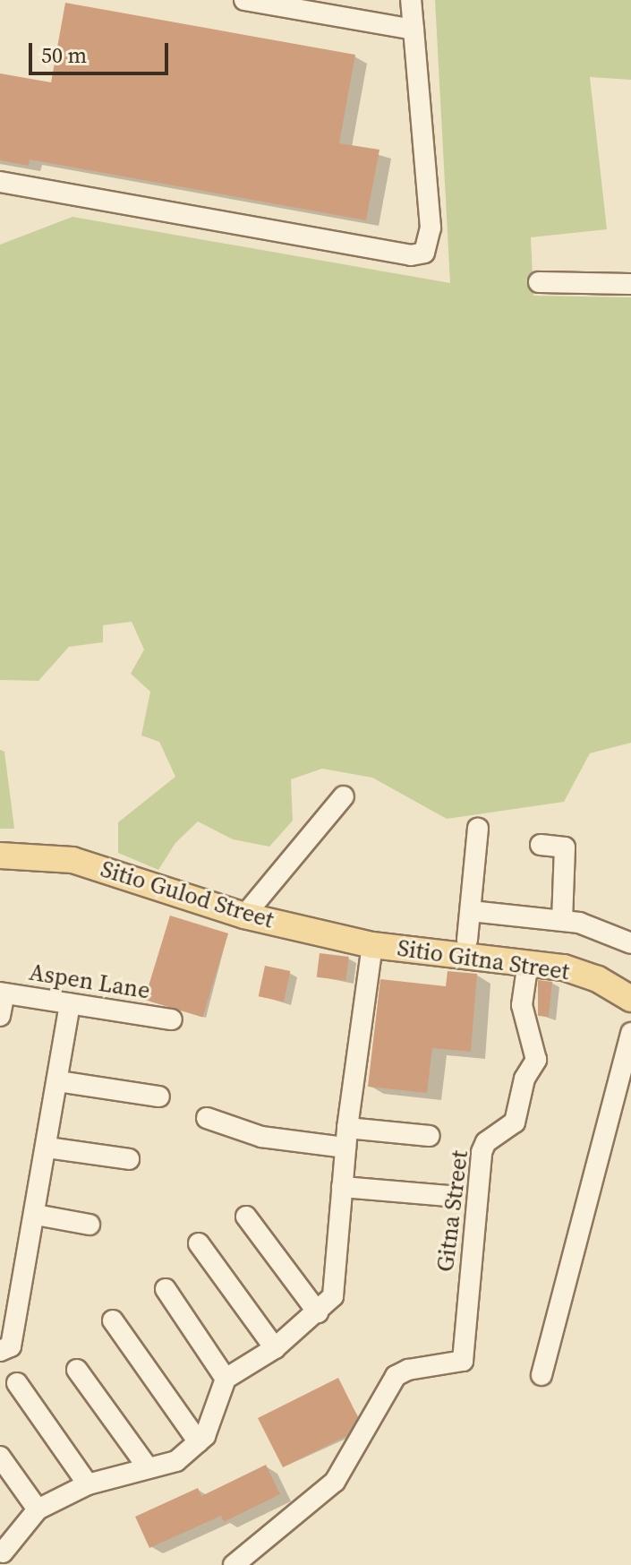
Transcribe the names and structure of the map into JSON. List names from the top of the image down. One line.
{"streets":{"main road":["Sitio Gulod Street","Sitio Gitna Street"],"street":["Aspen Lane","Gitna Street"]},"crossings":[["Sitio Gulod Street","Sitio Gitna Street"],["Sitio Gitna Street","Gitna Street"]],"scale_bar":"50 m"}
